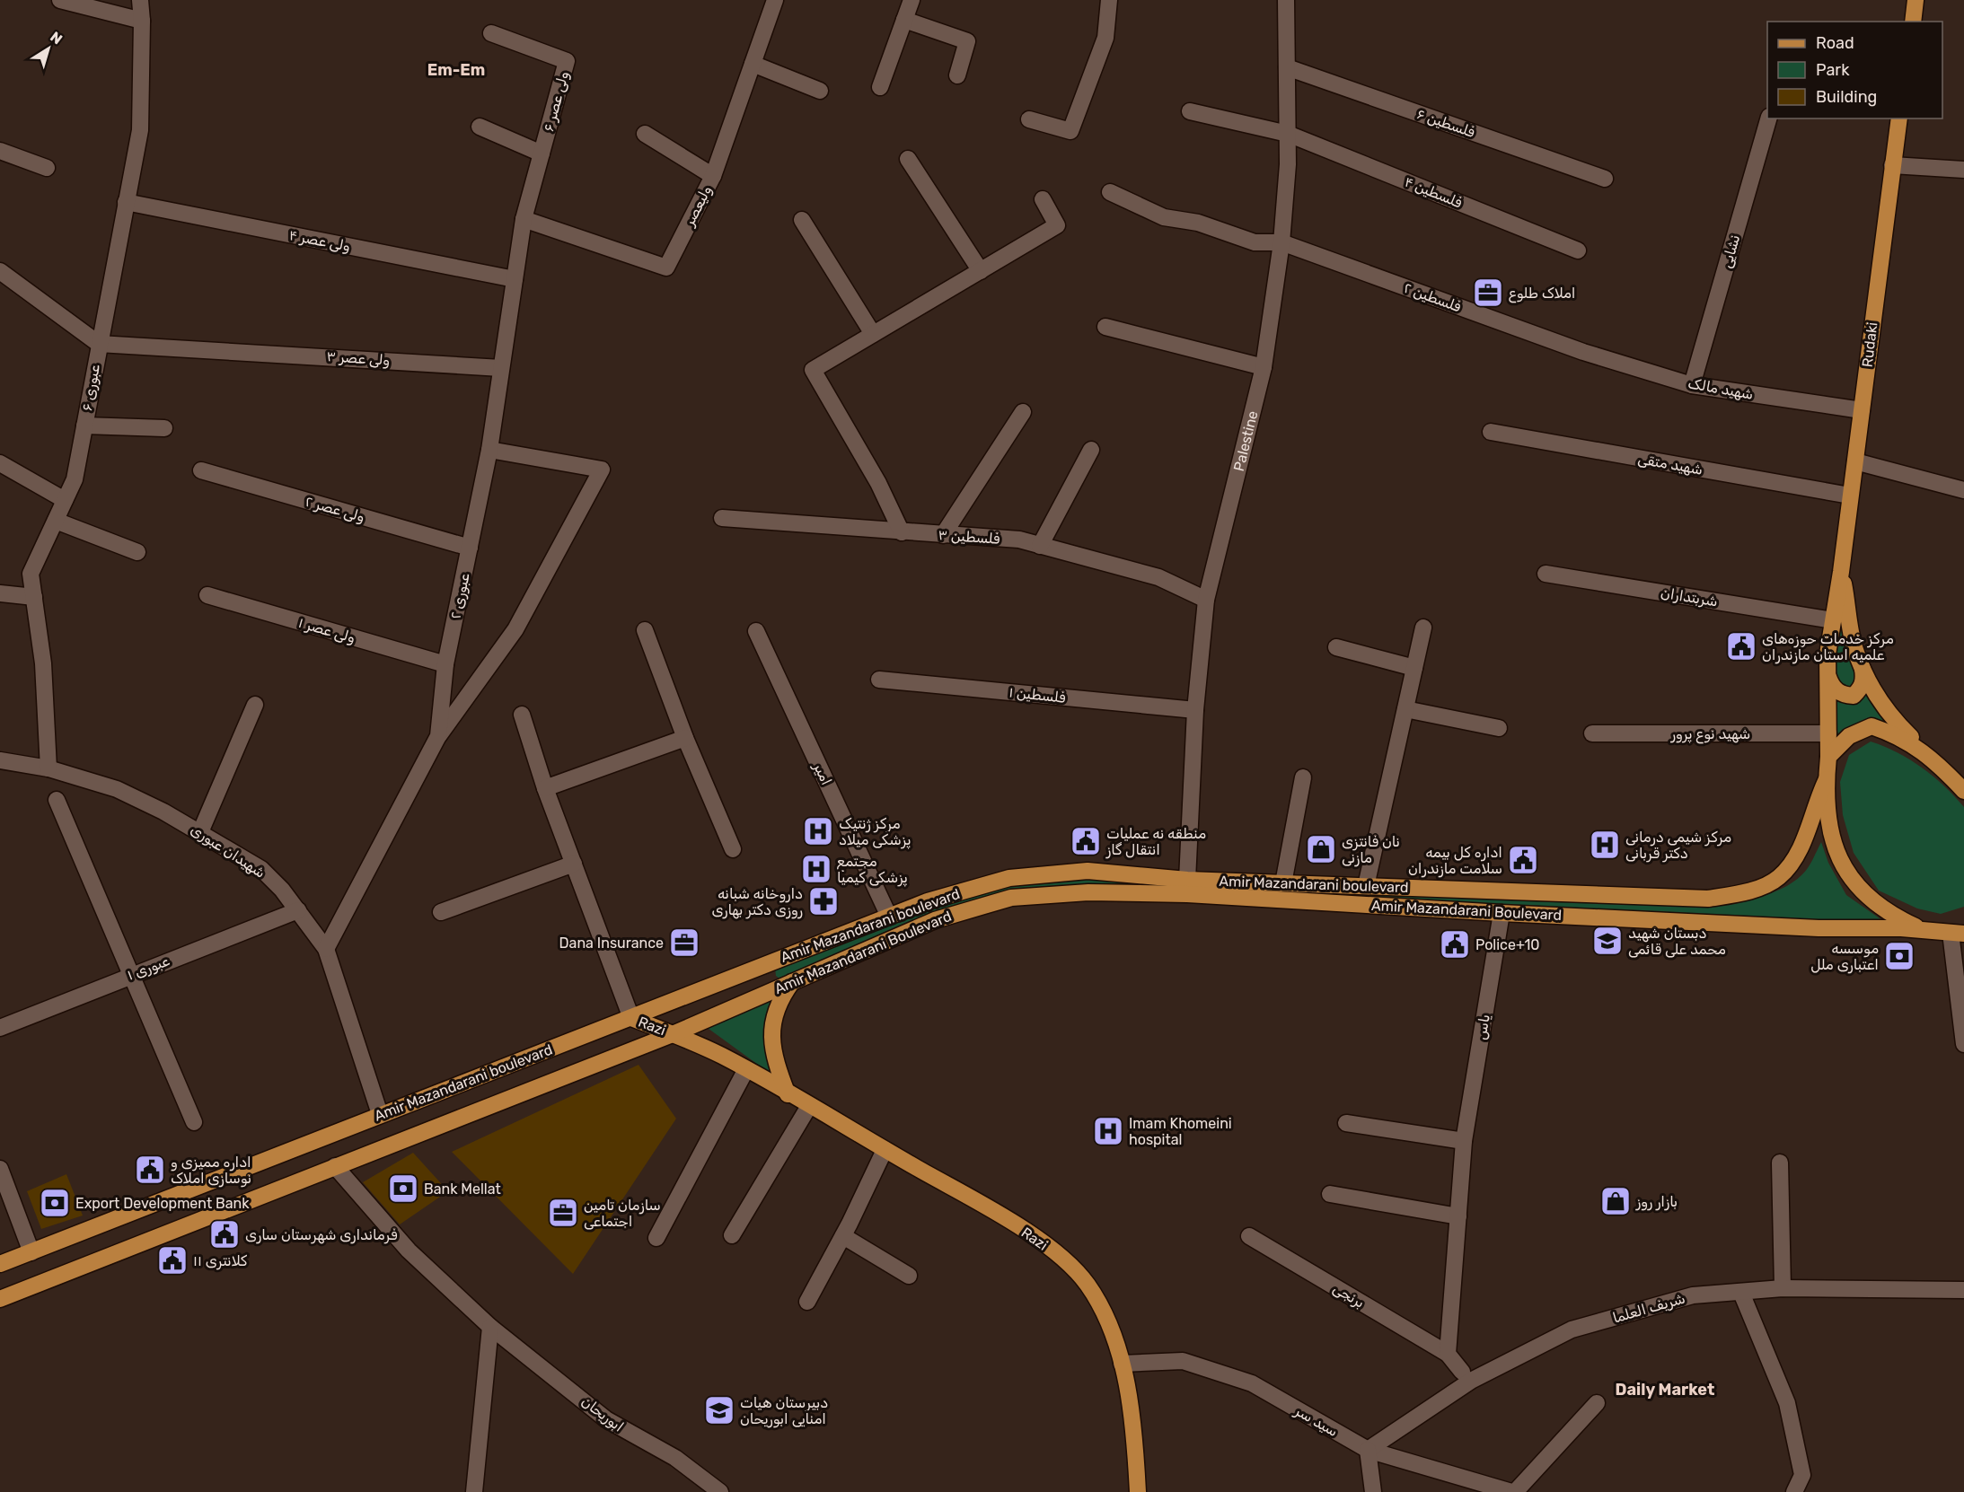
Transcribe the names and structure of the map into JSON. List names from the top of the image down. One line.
{"streets":{"main road":["Rudaki","Amir Mazandarani boulevard","Amir Mazandarani Boulevard","Razi"],"street":["ولی عصر ۶","فلسطین ۶","فلسطین ۴","ولیعصر","ولی عصر ۴","نشایی","فلسطین ۲","ولی عصر ۳","عبوری ۶","شهید مالک","Palestine","شهید متقی","ولی عصر ۲","فلسطین ۳","عبوری ۲","شربتداران","ولی عصر ۱","فلسطین ۱","شهید نوع پرور","امیر","شهیدان عبوری","عبوری ۱","یاس","برنجی","شریف العلما","ابوریحان","سید سر"]},"crossings":[["ولی عصر ۶","ولیعصر"],["ولی عصر ۶","عبوری ۲"],["فلسطین ۶","Palestine"],["فلسطین ۴","Palestine"],["ولیعصر","عبوری ۲"],["ولی عصر ۴","عبوری ۶"],["ولی عصر ۴","عبوری ۲"],["نشایی","شهید مالک"],["فلسطین ۲","شهید مالک"],["فلسطین ۲","Palestine"],["Rudaki","شهید مالک"],["Rudaki","شهید متقی"],["Rudaki","شربتداران"],["Rudaki","شهید نوع پرور"],["Rudaki","Amir Mazandarani boulevard"],["ولی عصر ۳","عبوری ۶"],["ولی عصر ۳","عبوری ۲"],["عبوری ۶","شهیدان عبوری"],["Palestine","فلسطین ۳"],["Palestine","فلسطین ۱"],["Palestine","Amir Mazandarani boulevard"],["ولی عصر ۲","عبوری ۲"],["عبوری ۲","ولی عصر ۱"],["عبوری ۲","شهیدان عبوری"],["امیر","Amir Mazandarani boulevard"],["شهیدان عبوری","Amir Mazandarani boulevard"],["شهیدان عبوری","عبوری ۱"],["Amir Mazandarani boulevard","Amir Mazandarani Boulevard"],["Amir Mazandarani boulevard","Razi"],["Amir Mazandarani boulevard","ابوریحان"],["Amir Mazandarani Boulevard","Razi"],["Amir Mazandarani Boulevard","یاس"],["Razi","سید سر"],["یاس","برنجی"],["شریف العلما","سید سر"]],"districts":["Em-Em","Daily Market"],"places":{"office":["املاک طلوع","Dana Insurance","سازمان تامین اجتماعی"],"public building":["مرکز خدمات حوزه‌های علمیه استان مازندران","منطقه نه عملیات انتقال گاز","اداره کل بیمه سلامت مازندران","Police+10","اداره ممیزی و نوسازی املاک","فرمانداری شهرستان ساری","کلانتری ۱۱"],"hospital":["مرکز ژنتیک پزشکی میلاد","مرکز شیمی درمانی دکتر قربانی","مجتمع پزشکی کیمیا","Imam Khomeini hospital"],"shop":["نان فانتزی مازنی","بازار روز"],"pharmacy":["داروخانه شبانه روزی دکتر بهاری"],"school or university":["دبستان شهید محمد علی قائمی","دبیرستان هیات امنایی ابوریحان"],"bank":["موسسه اعتباری ملل","Bank Mellat","Export Development Bank"]},"legend":["Road","Park","Building"],"north":"top right"}
